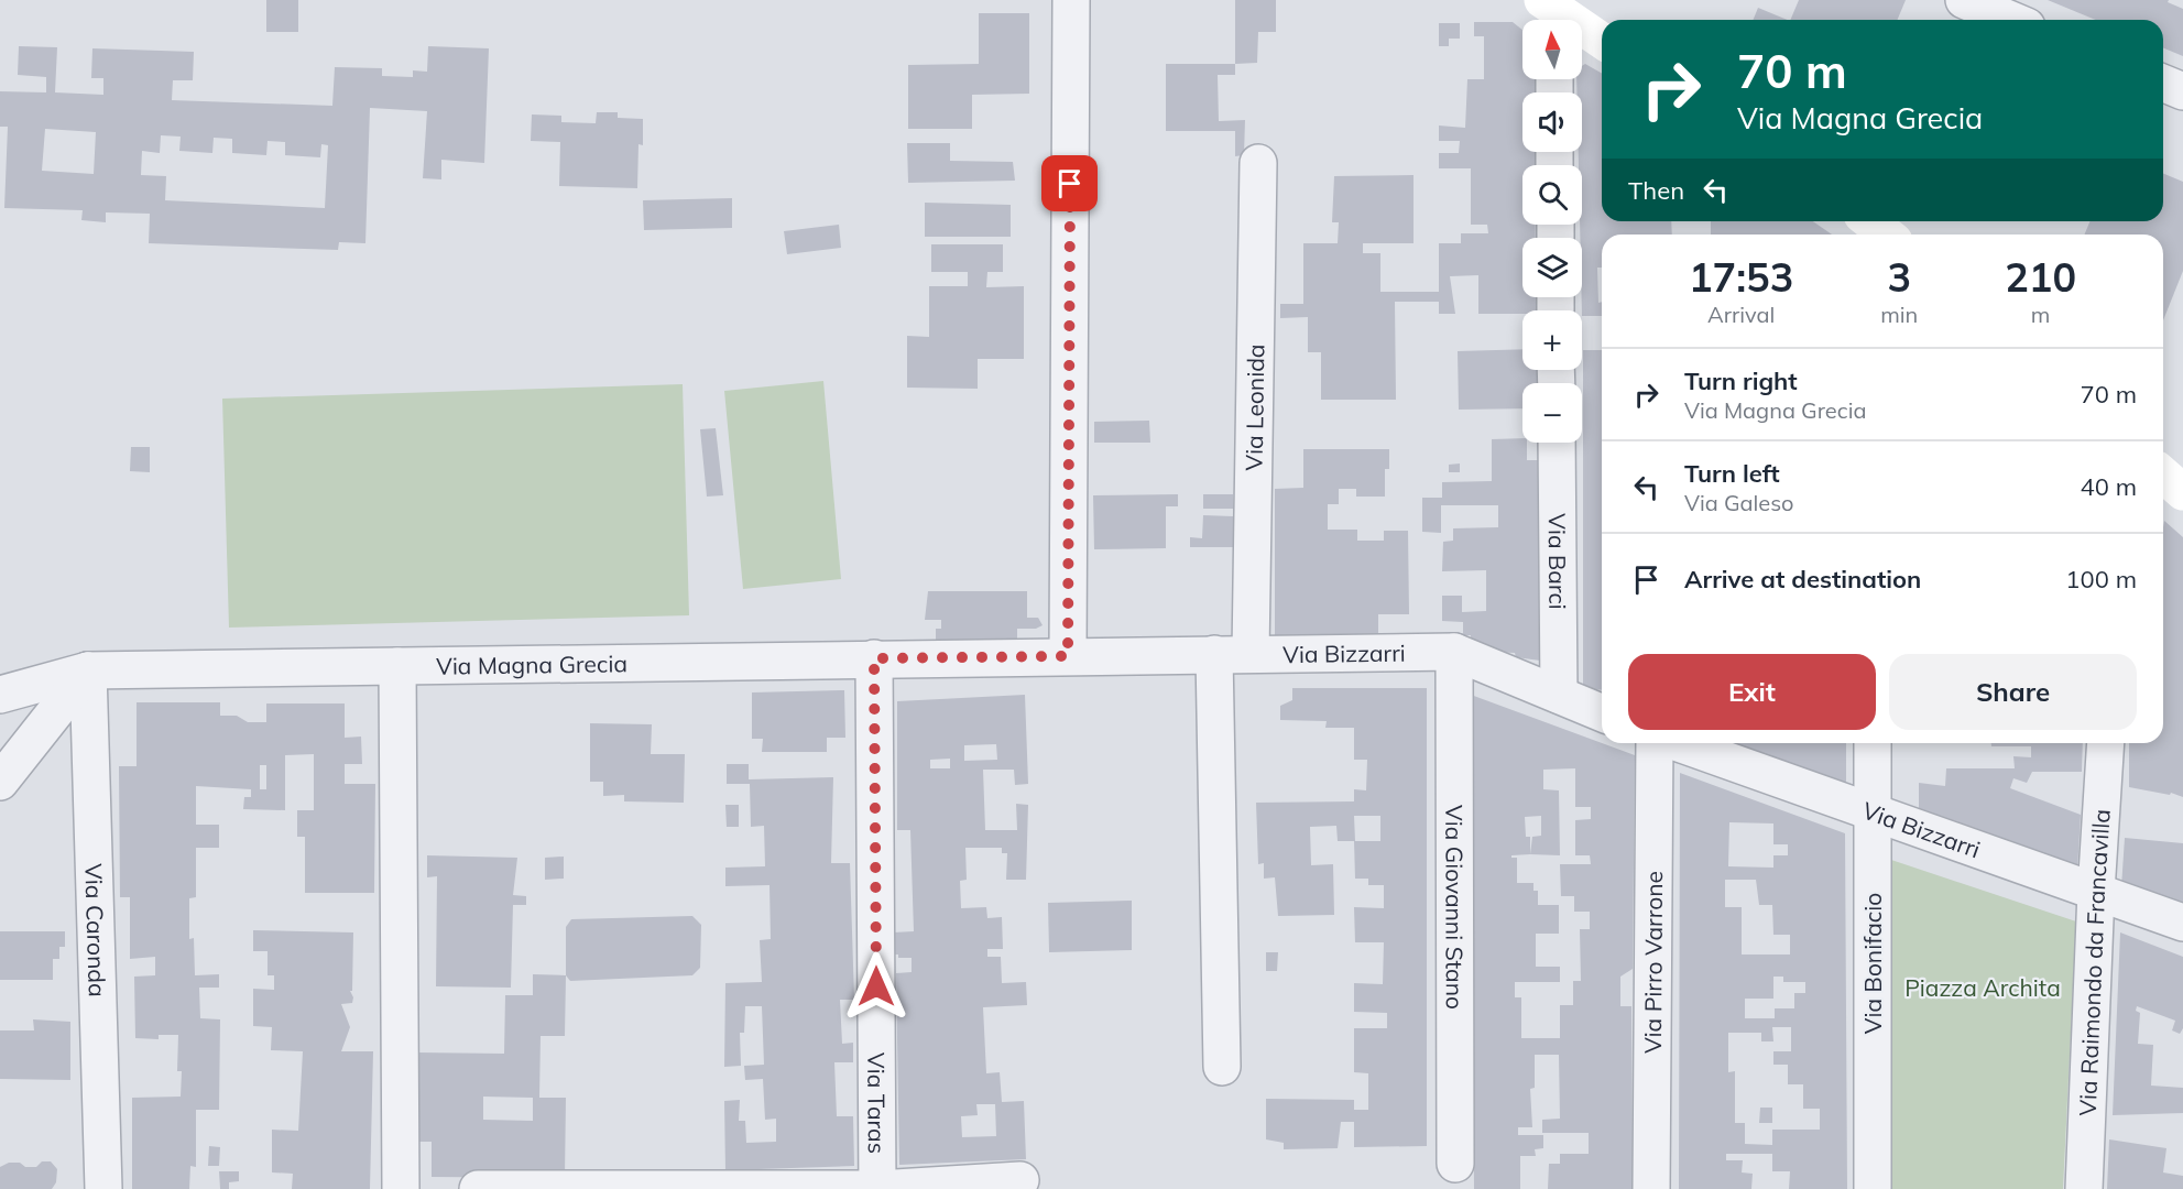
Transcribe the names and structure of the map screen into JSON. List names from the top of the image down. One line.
{"streets":{"street":["Via Leonida","Via Barci","Via Bizzarri","Via Magna Grecia","Via Giovanni Stano","Via Caronda","Via Pirro Varrone","Via Raimondo da Francavilla","Via Bonifacio","Via Taras"]},"crossings":[["Via Leonida","Via Bizzarri"],["Via Barci","Via Bizzarri"],["Via Bizzarri","Via Magna Grecia"],["Via Bizzarri","Via Giovanni Stano"],["Via Bizzarri","Via Raimondo da Francavilla"],["Via Bizzarri","Via Bonifacio"],["Via Magna Grecia","Via Caronda"],["Via Magna Grecia","Via Taras"]],"parks":["Piazza Archita"],"north":"top","page":{"map_buttons":["+","−"],"turn":["70 m","Via Magna Grecia"],"then":"Then","eta":["17:53","Arrival","3","min","210","m"],"list":[{"name":"Turn right","note":"Via Magna Grecia","value":"70 m"},{"name":"Turn left","note":"Via Galeso","value":"40 m"},{"name":"Arrive at destination","value":"100 m"}],"buttons":["Exit","Share"]}}
